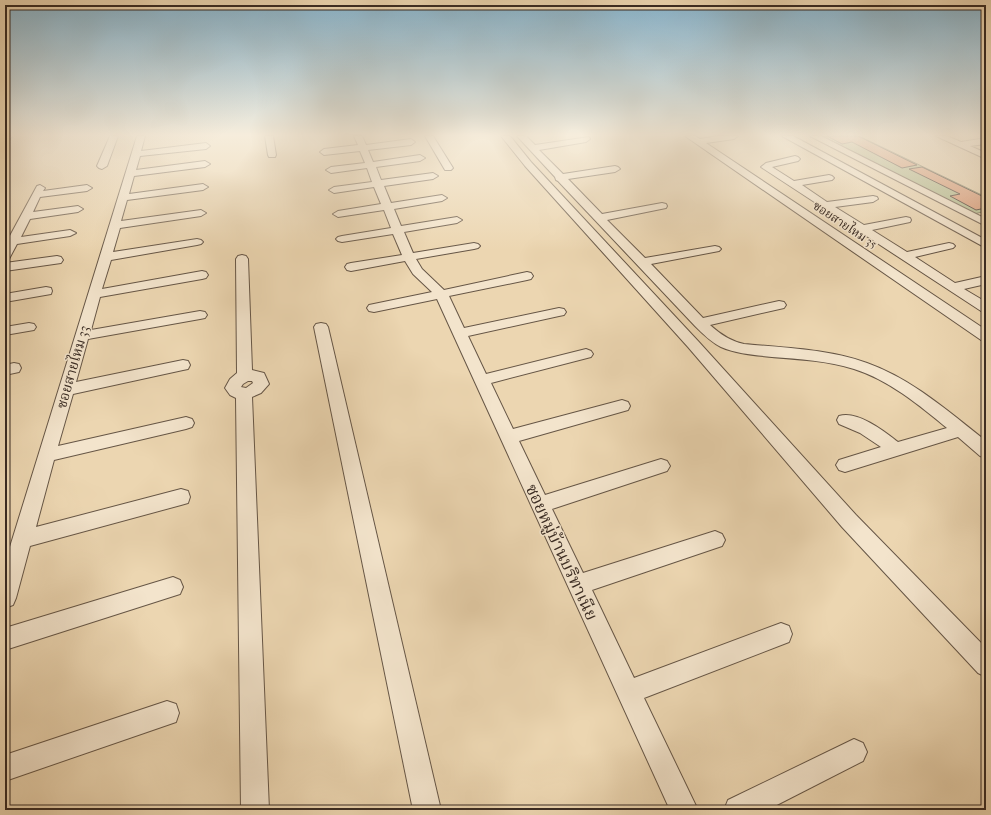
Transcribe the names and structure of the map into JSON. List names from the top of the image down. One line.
{"streets":{"street":["ซอยสายไหม 35","ซอยสายไหม 33","ซอยหมู่บ้านบริทาเนีย"]}}
